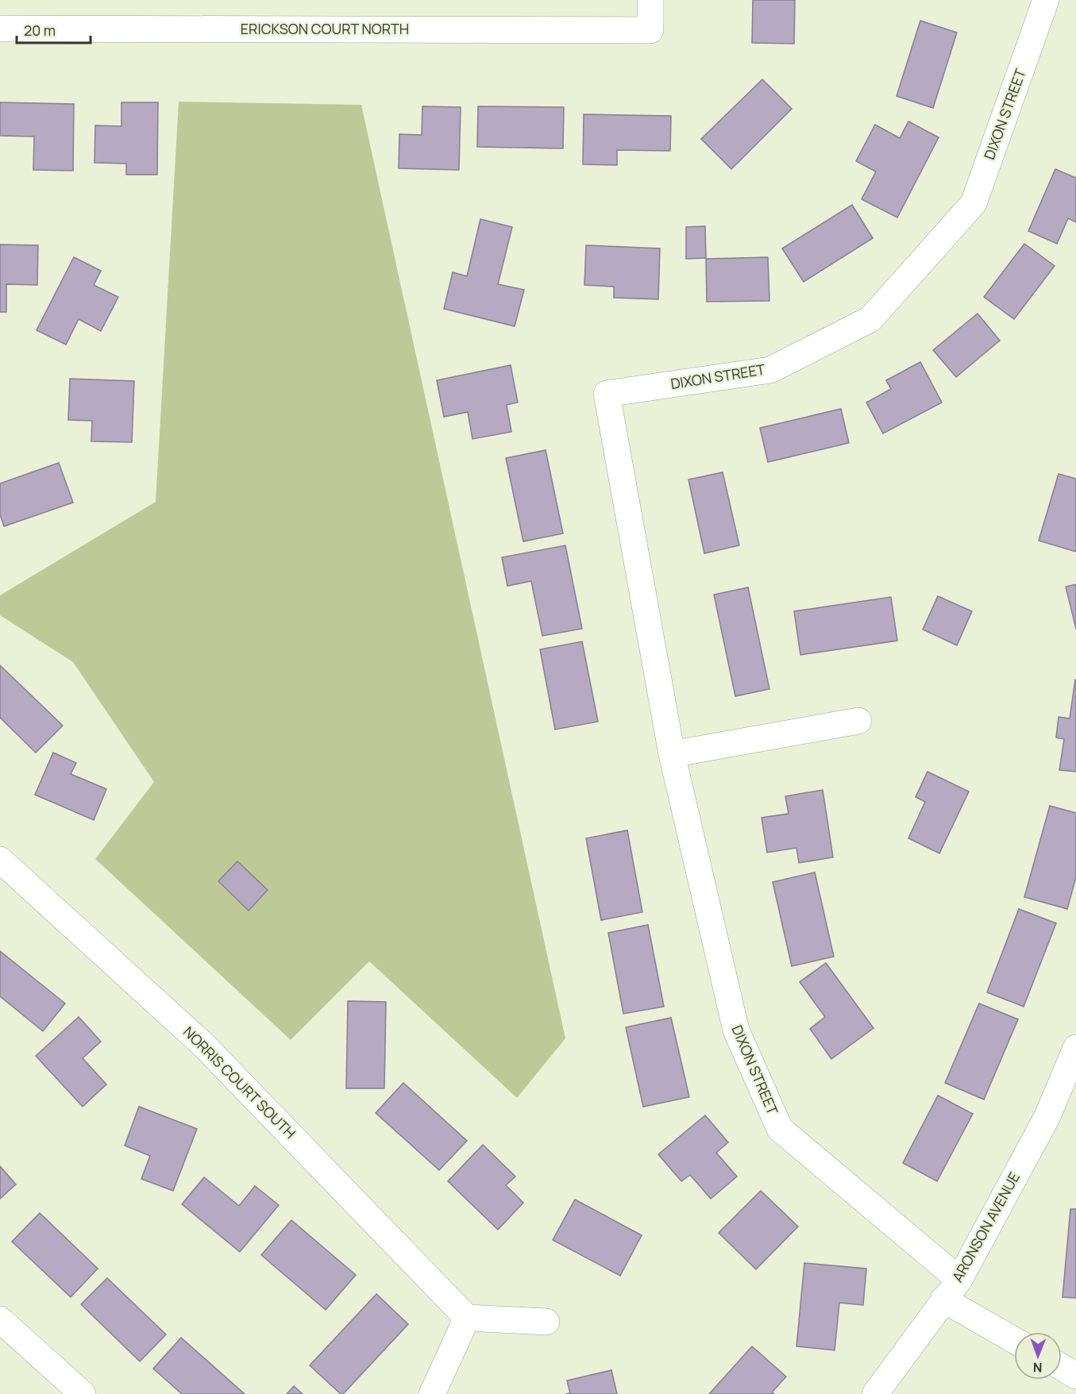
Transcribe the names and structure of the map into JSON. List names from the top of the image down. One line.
{"streets":{"street":["ERICKSON COURT NORTH","DIXON STREET","NORRIS COURT SOUTH","ARONSON AVENUE"]},"crossings":[["DIXON STREET","ARONSON AVENUE"]],"scale_bar":"20 m","north":"bottom"}
